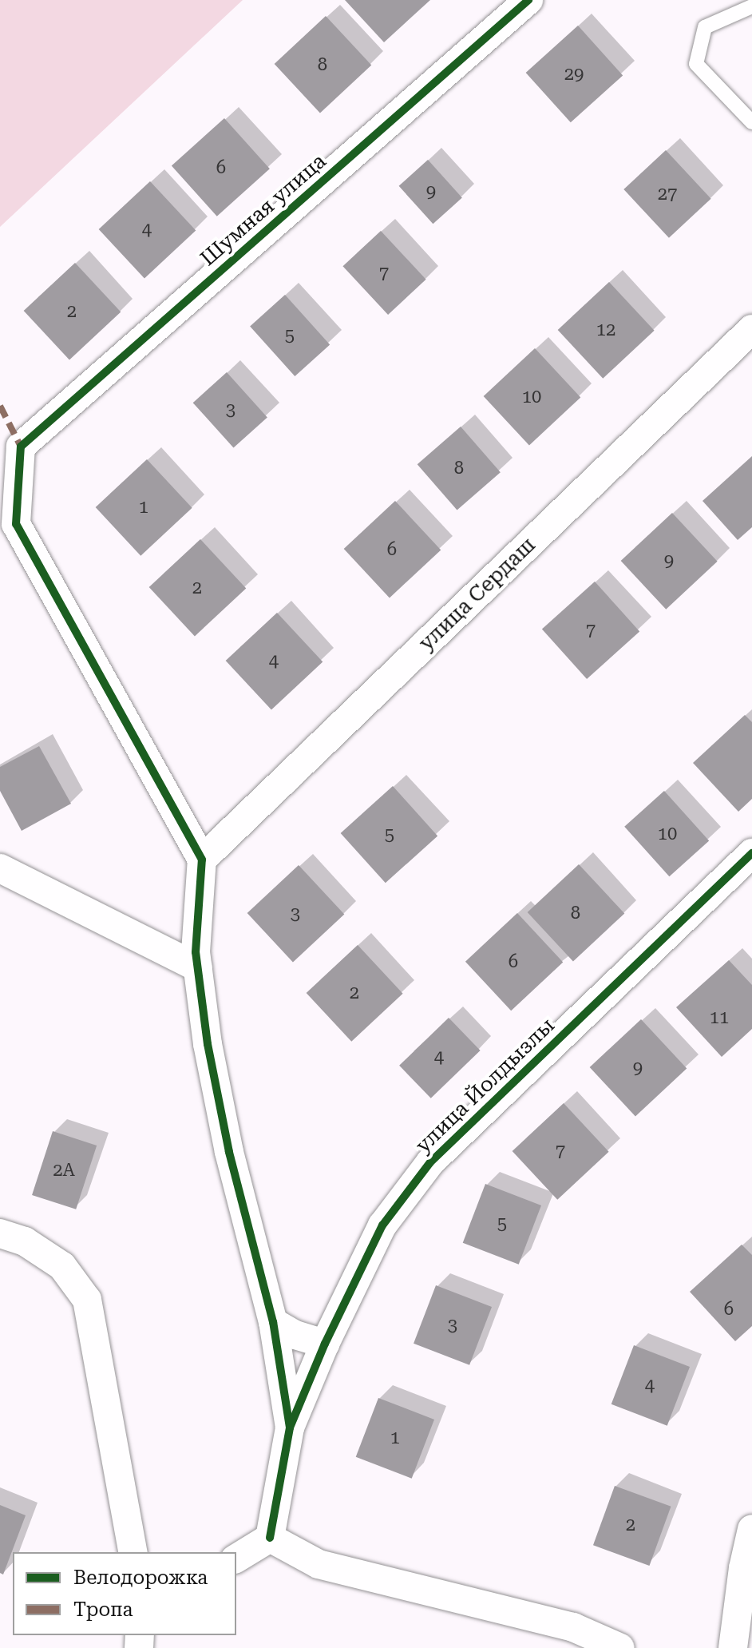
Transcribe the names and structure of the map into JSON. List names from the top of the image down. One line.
{"streets":{"street":["Шумная улица","улица Сердаш","улица Йолдызлы"]},"crossings":[["Шумная улица","улица Сердаш"]],"house_numbers":["8","29","6","9","27","4","7","2","12","5","10","3","8","1","6","9","2","7","4","10","5","8","3","6","2","11","4","9","7","2А","5","6","3","4","1","2"],"legend":["Велодорожка","Тропа"]}
